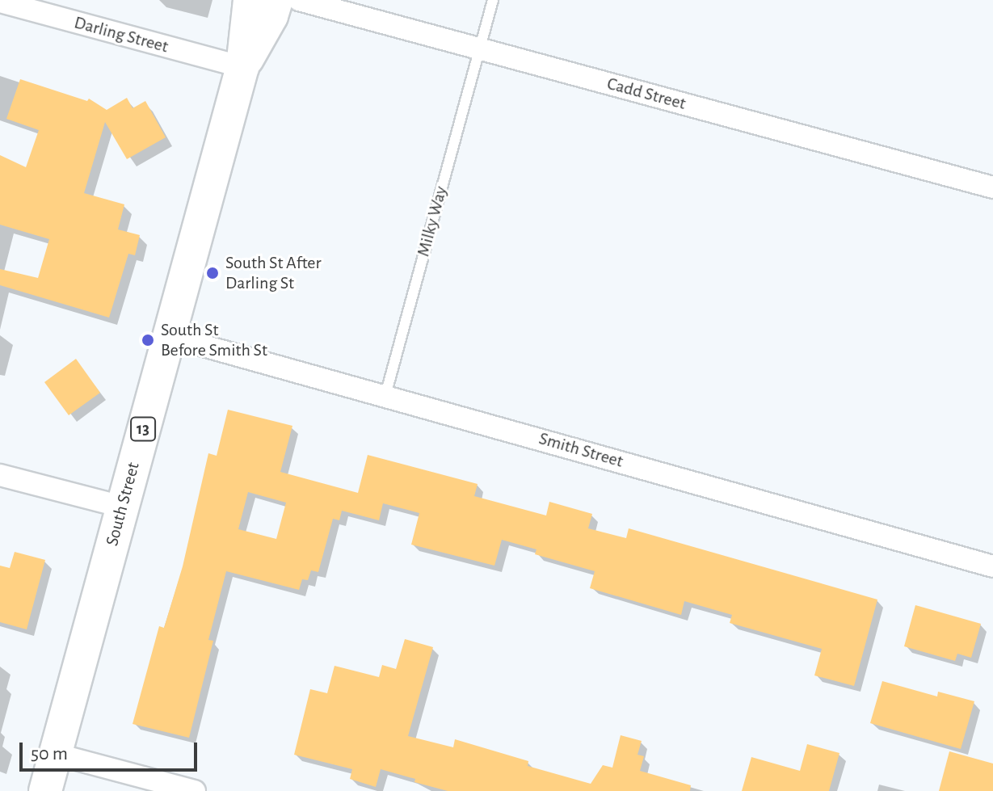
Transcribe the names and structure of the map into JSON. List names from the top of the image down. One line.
{"streets":{"main road":["13","South Street"],"street":["Darling Street","Cadd Street","Smith Street"],"lane":["Milky Way"]},"crossings":[["Darling Street","South Street"],["Cadd Street","Milky Way"],["Milky Way","Smith Street"],["Smith Street","South Street"]],"places":["South St After Darling St","South St Before Smith St"],"scale_bar":"50 m"}
